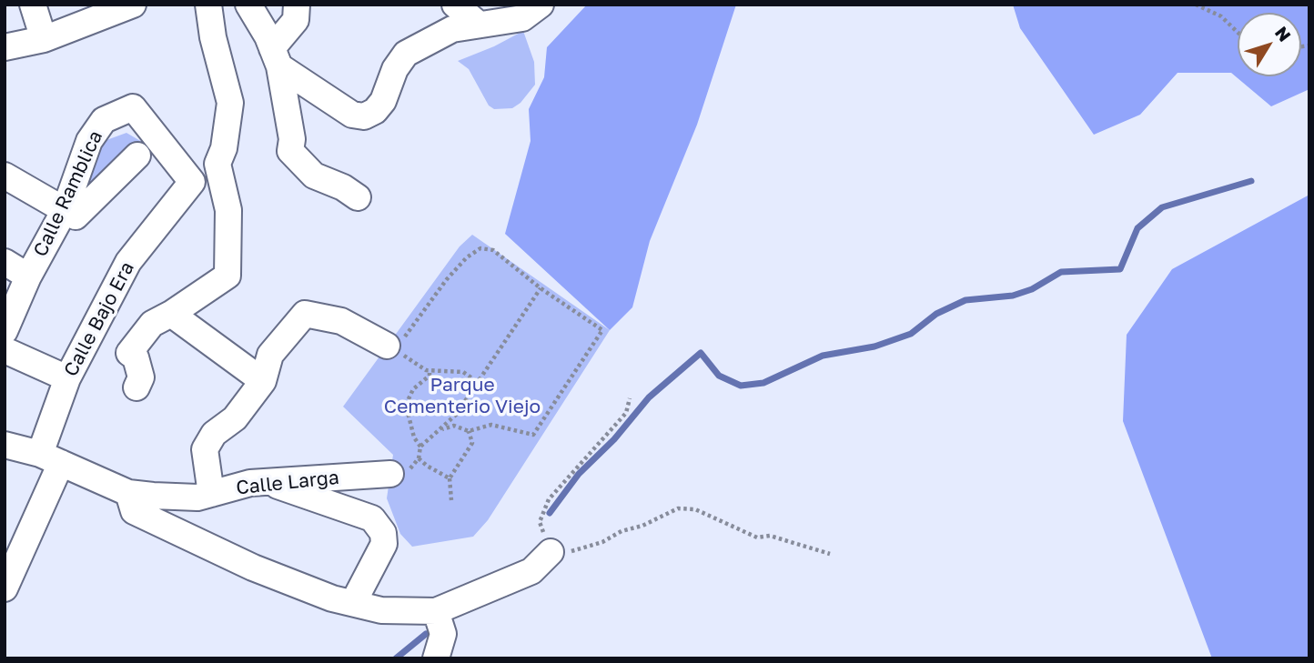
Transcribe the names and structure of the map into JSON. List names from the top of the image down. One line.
{"streets":{"street":["Calle Ramblica","Calle Bajo Era","Calle Larga"]},"crossings":[["Calle Ramblica","Calle Bajo Era"],["Calle Bajo Era","Calle Larga"]],"parks":["Parque Cementerio Viejo"],"north":"top right"}
